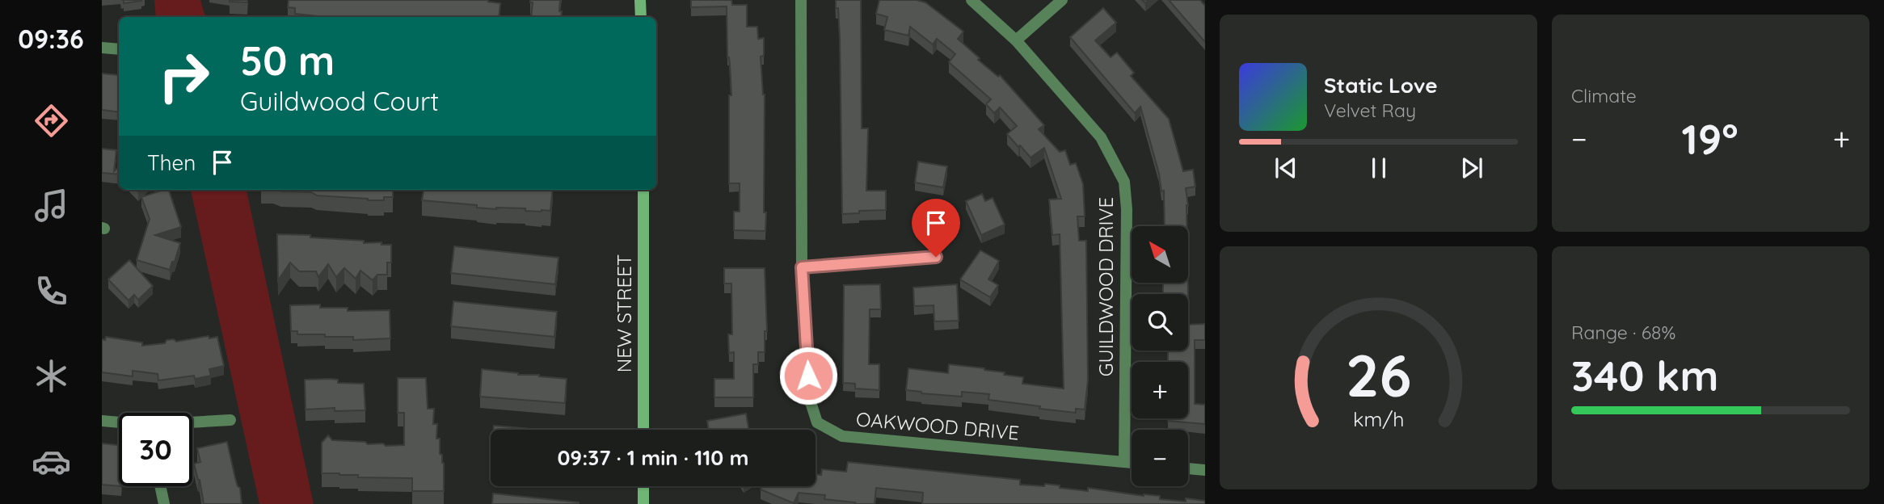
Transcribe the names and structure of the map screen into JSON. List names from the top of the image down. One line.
{"streets":{"main road":["NEW STREET"],"street":["GUILDWOOD DRIVE","OAKWOOD DRIVE"]},"crossings":[["GUILDWOOD DRIVE","OAKWOOD DRIVE"]],"north":"top left","page":{"tabs":"09:36","tile":["Climate",["Range · 68%","340 km"]],"turn":["50 m","Guildwood Court"],"song":["Static Love","Velvet Ray"],"heat":["−","19°","+"],"then":"Then","map_buttons":["+","−"],"limit":"30","trip":"09:37 · 1 min · 110 m","gauge":["26","km/h"]}}
